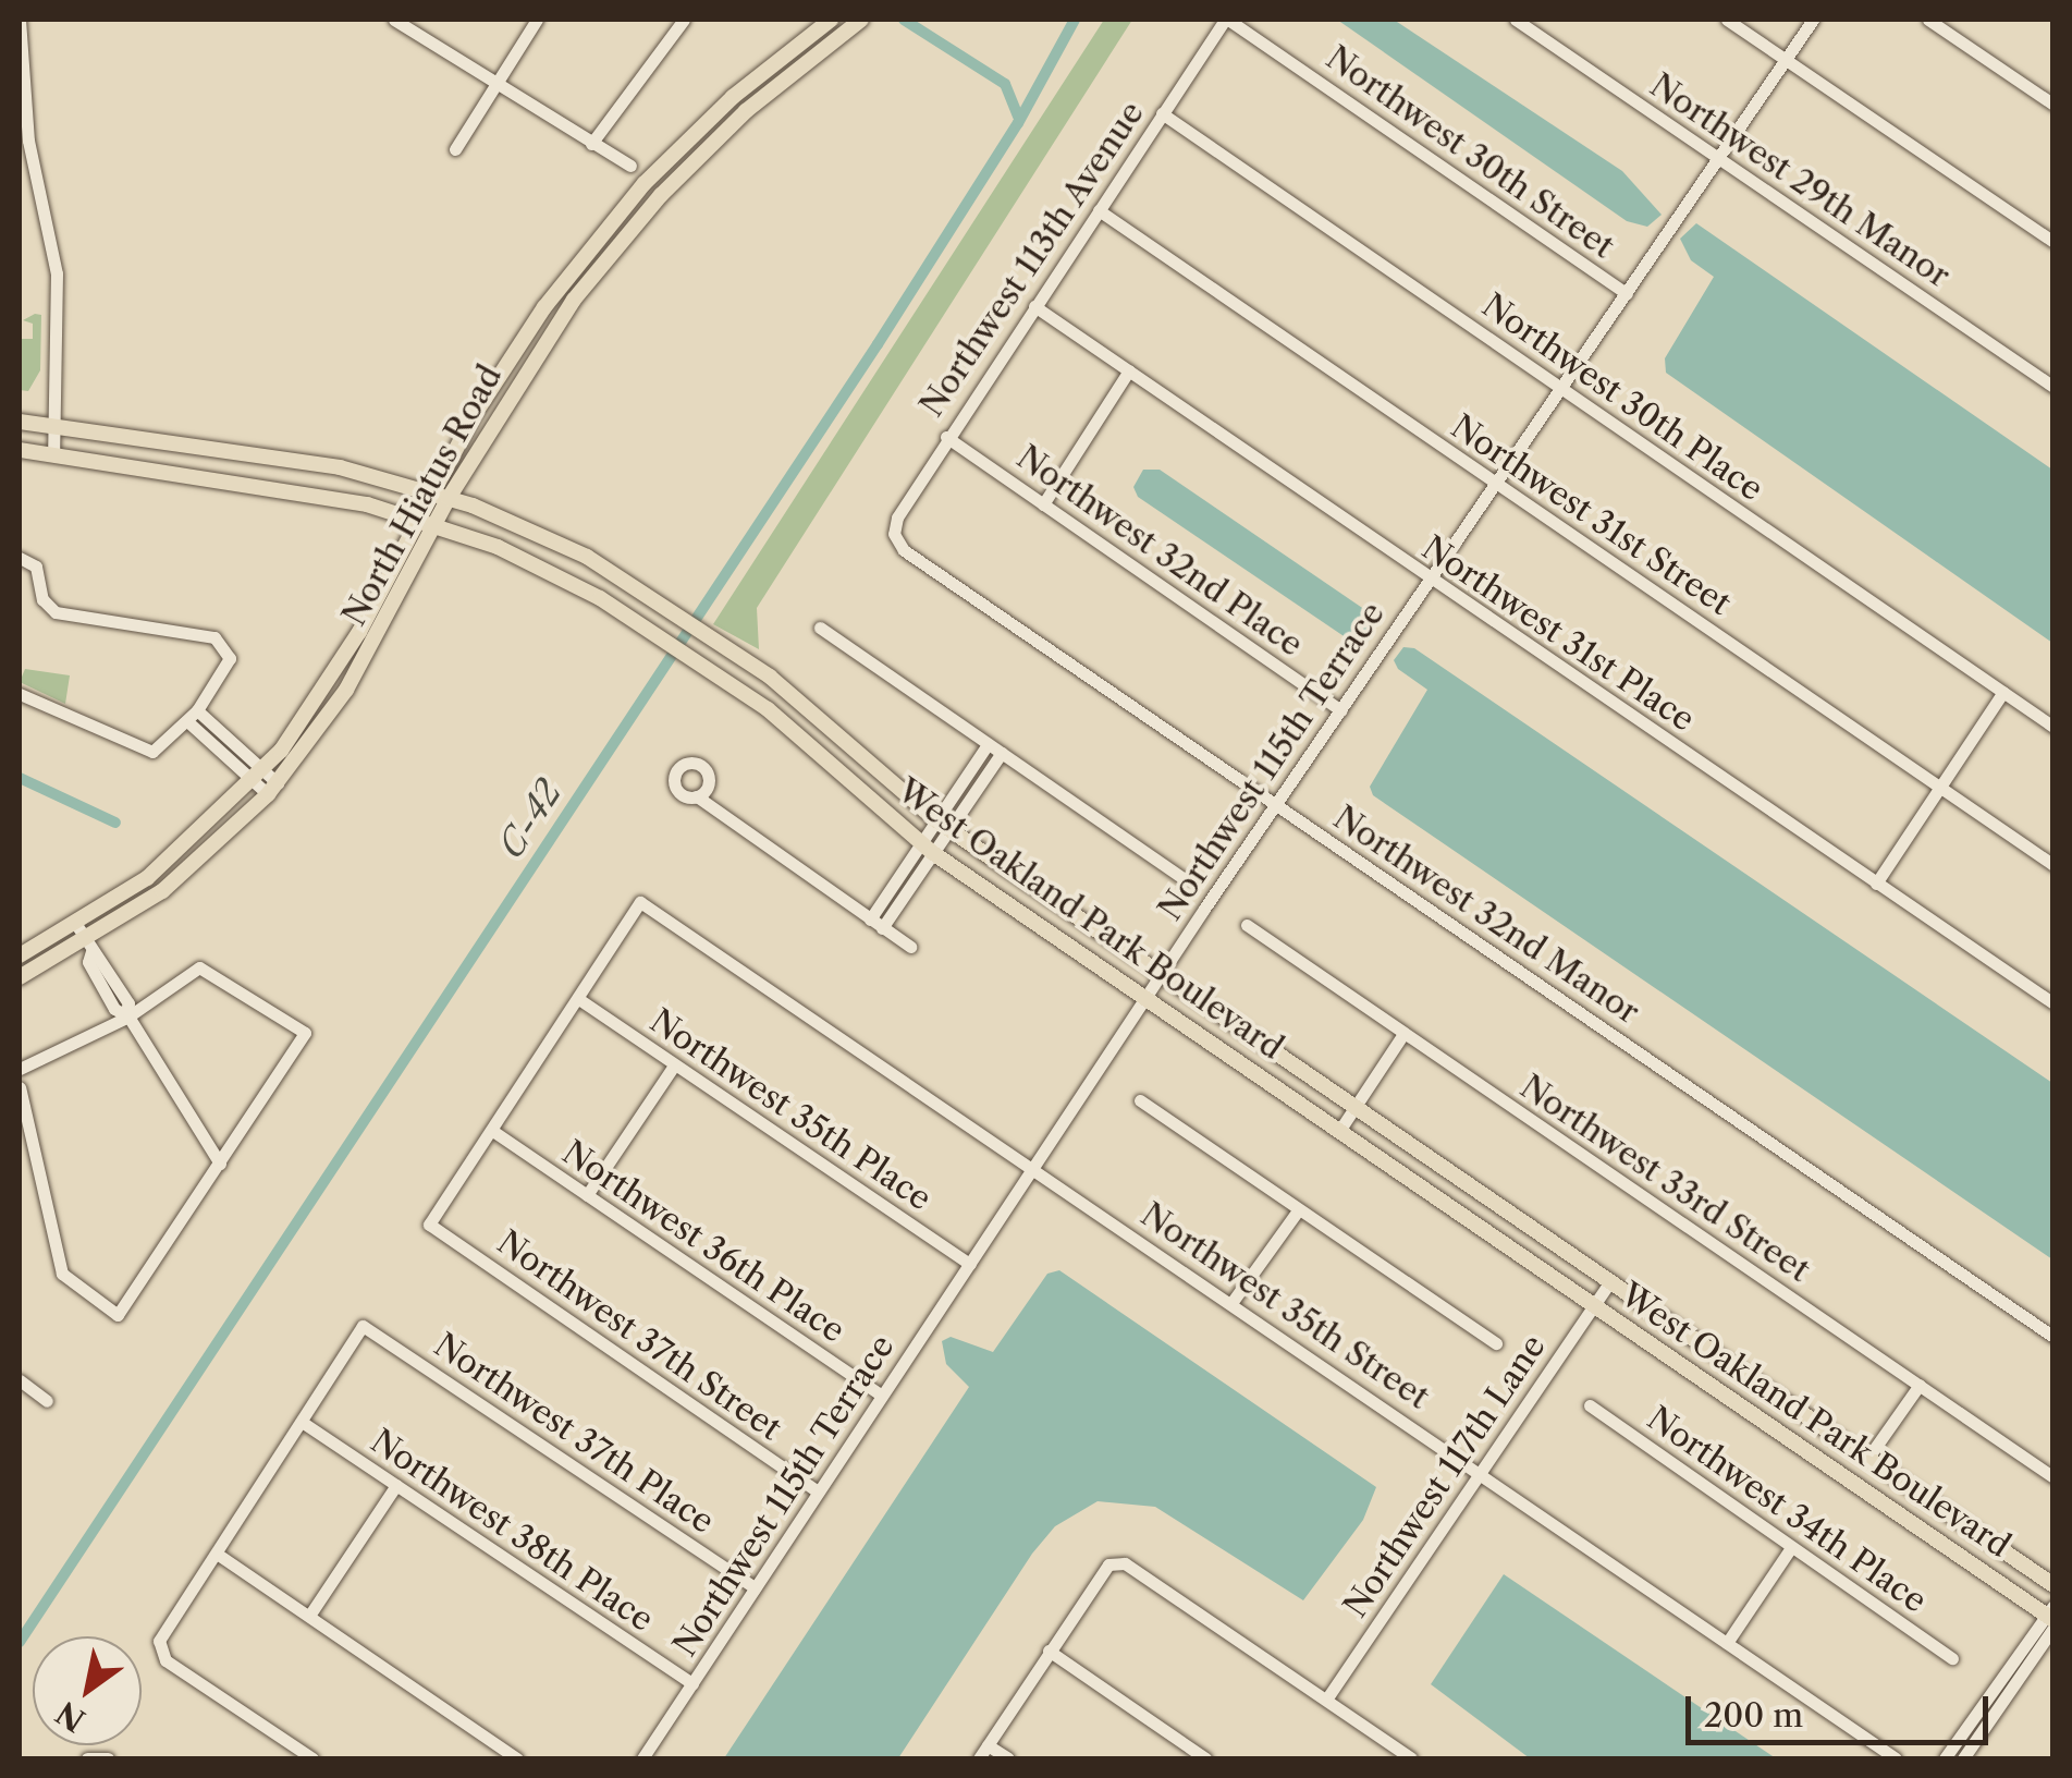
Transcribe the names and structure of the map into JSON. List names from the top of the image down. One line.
{"streets":{"main road":["North Hiatus Road","West Oakland Park Boulevard"],"street":["Northwest 30th Street","Northwest 29th Manor","Northwest 113th Avenue","Northwest 30th Place","Northwest 31st Street","Northwest 32nd Place","Northwest 31st Place","Northwest 115th Terrace","Northwest 32nd Manor","Northwest 35th Place","Northwest 33rd Street","Northwest 36th Place","Northwest 35th Street","Northwest 37th Street","Northwest 37th Place","Northwest 117th Lane","Northwest 34th Place","Northwest 38th Place"]},"crossings":[["Northwest 30th Street","Northwest 113th Avenue"],["Northwest 30th Street","Northwest 115th Terrace"],["Northwest 29th Manor","Northwest 115th Terrace"],["Northwest 113th Avenue","Northwest 30th Place"],["Northwest 113th Avenue","Northwest 31st Street"],["Northwest 113th Avenue","Northwest 32nd Place"],["Northwest 113th Avenue","Northwest 31st Place"],["Northwest 113th Avenue","Northwest 32nd Manor"],["Northwest 30th Place","Northwest 115th Terrace"],["North Hiatus Road","West Oakland Park Boulevard"],["Northwest 31st Street","Northwest 115th Terrace"],["Northwest 32nd Place","Northwest 115th Terrace"],["Northwest 31st Place","Northwest 115th Terrace"],["Northwest 115th Terrace","Northwest 32nd Manor"],["Northwest 115th Terrace","West Oakland Park Boulevard"],["Northwest 115th Terrace","Northwest 35th Place"],["Northwest 115th Terrace","Northwest 36th Place"],["Northwest 115th Terrace","Northwest 35th Street"],["Northwest 115th Terrace","Northwest 37th Street"],["Northwest 115th Terrace","Northwest 37th Place"],["Northwest 115th Terrace","Northwest 38th Place"],["West Oakland Park Boulevard","Northwest 117th Lane"],["Northwest 35th Place","Northwest 35th Street"],["Northwest 36th Place","Northwest 37th Street"],["Northwest 35th Street","Northwest 117th Lane"],["Northwest 37th Place","Northwest 38th Place"]],"water":["C-42"],"scale_bar":"200 m","north":"bottom left"}
